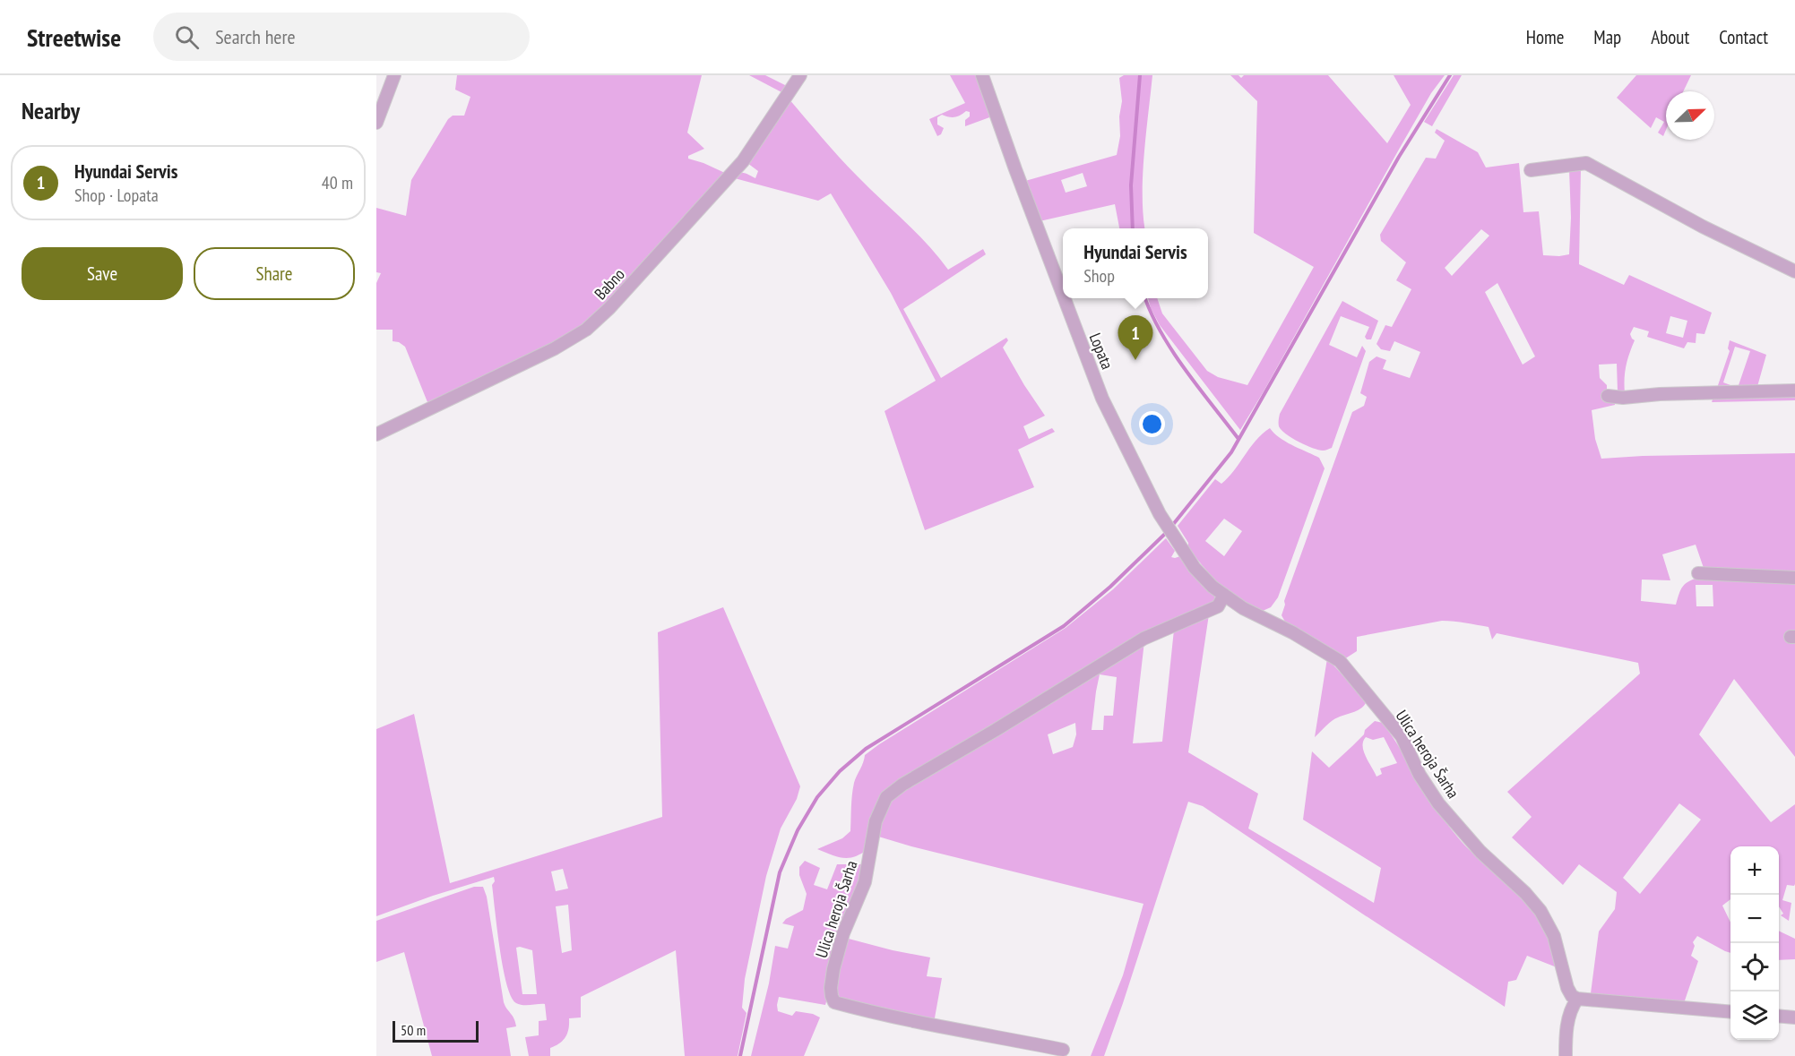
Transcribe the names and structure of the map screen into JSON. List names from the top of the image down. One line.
{"streets":{"street":["Babno","Lopata","Ulica heroja Šarha"]},"crossings":[["Lopata","Ulica heroja Šarha"]],"scale_bar":"50 m","north":"top right","page":{"header":"Streetwise","search":"Search here","nav":["Home","Map","About","Contact"],"heading":"Nearby","list":[{"mark":"1","name":"Hyundai Servis","note":"Shop · Lopata","value":"40 m"}],"popup":["Hyundai Servis","Shop"],"buttons":["Save","Share"],"pins":"1","map_buttons":["+","−"],"scale":"50 m"}}
